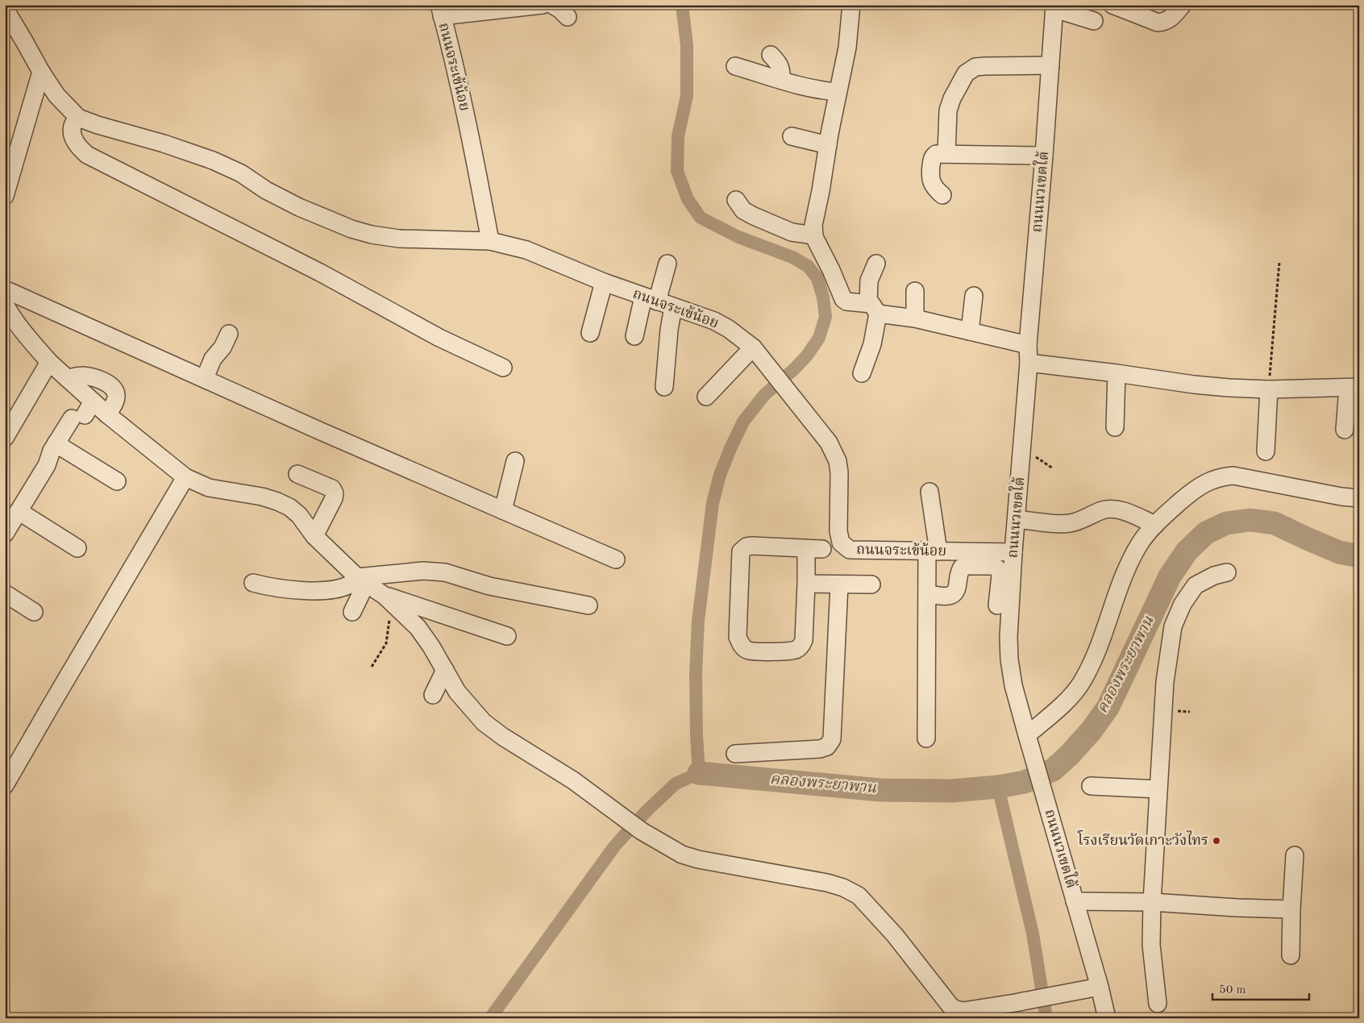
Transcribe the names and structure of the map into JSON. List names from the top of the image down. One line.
{"streets":{"street":["ถนนจระเข้น้อย","ถนนนวเขตใต้"]},"crossings":[["ถนนจระเข้น้อย","ถนนนวเขตใต้"]],"water":["คลองพระยาพาน"],"places":["โรงเรียนวัดเกาะวังไทร"],"scale_bar":"50 m"}
